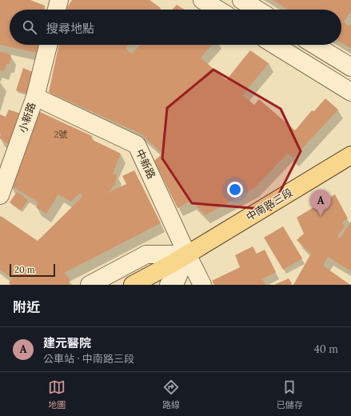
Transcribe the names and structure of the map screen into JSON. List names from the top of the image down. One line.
{"streets":{"main road":["中南路三段"],"street":["小新路","中新路"]},"crossings":[["小新路","中新路"],["中新路","中南路三段"]],"house_numbers":["2號"],"scale_bar":"20 m","page":{"search":"搜尋地點","pins":"A","scale":"20 m","heading":"附近","list":[{"mark":"A","name":"建元醫院","note":"公車站 · 中南路三段","value":"40 m"}],"nav":["地圖","路線","已儲存"]}}
